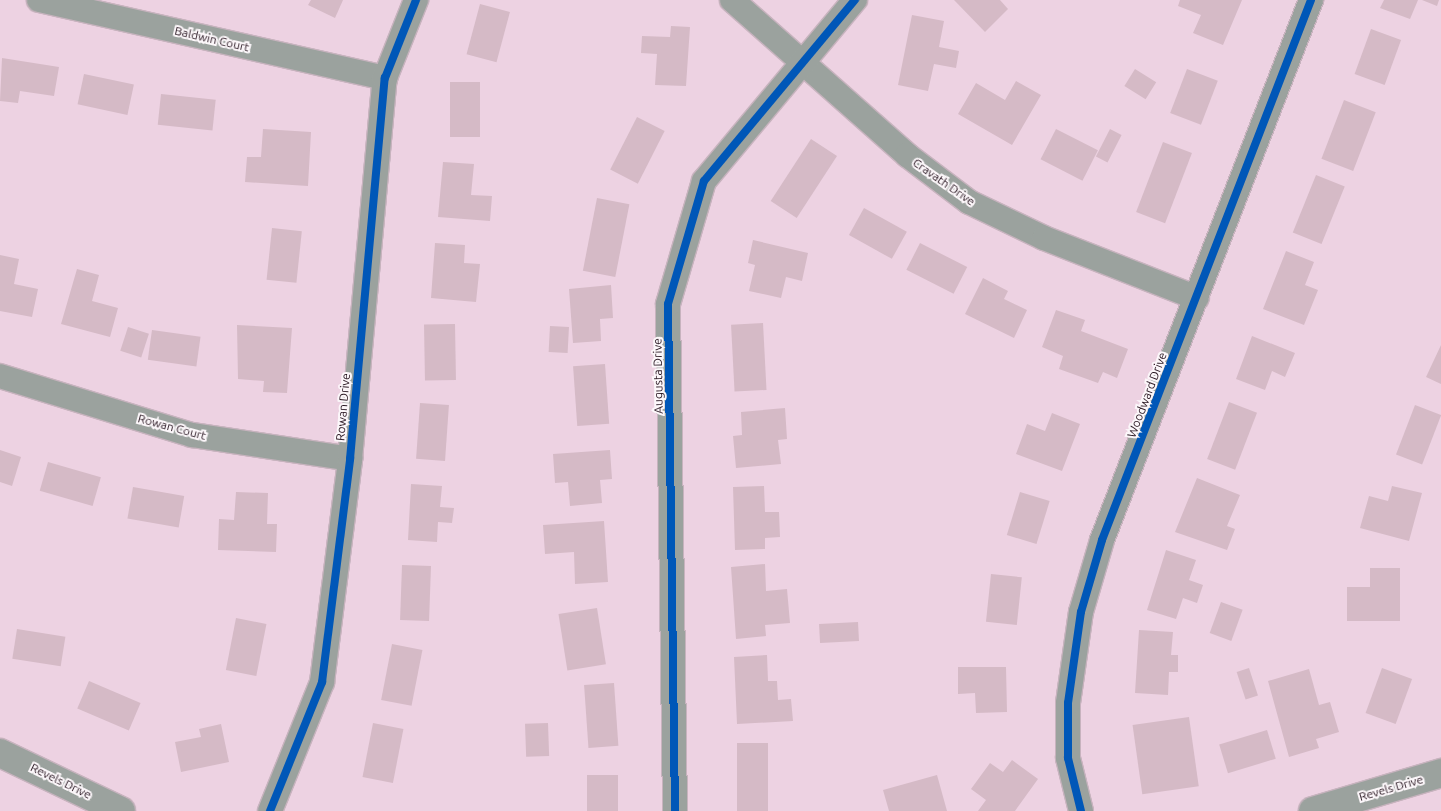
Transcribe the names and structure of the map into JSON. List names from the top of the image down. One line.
{"streets":{"street":["Baldwin Court","Cravath Drive","Augusta Drive","Woodward Drive","Rowan Drive","Rowan Court","Revels Drive"]},"crossings":[["Baldwin Court","Rowan Drive"],["Cravath Drive","Augusta Drive"],["Cravath Drive","Woodward Drive"],["Rowan Drive","Rowan Court"]]}
